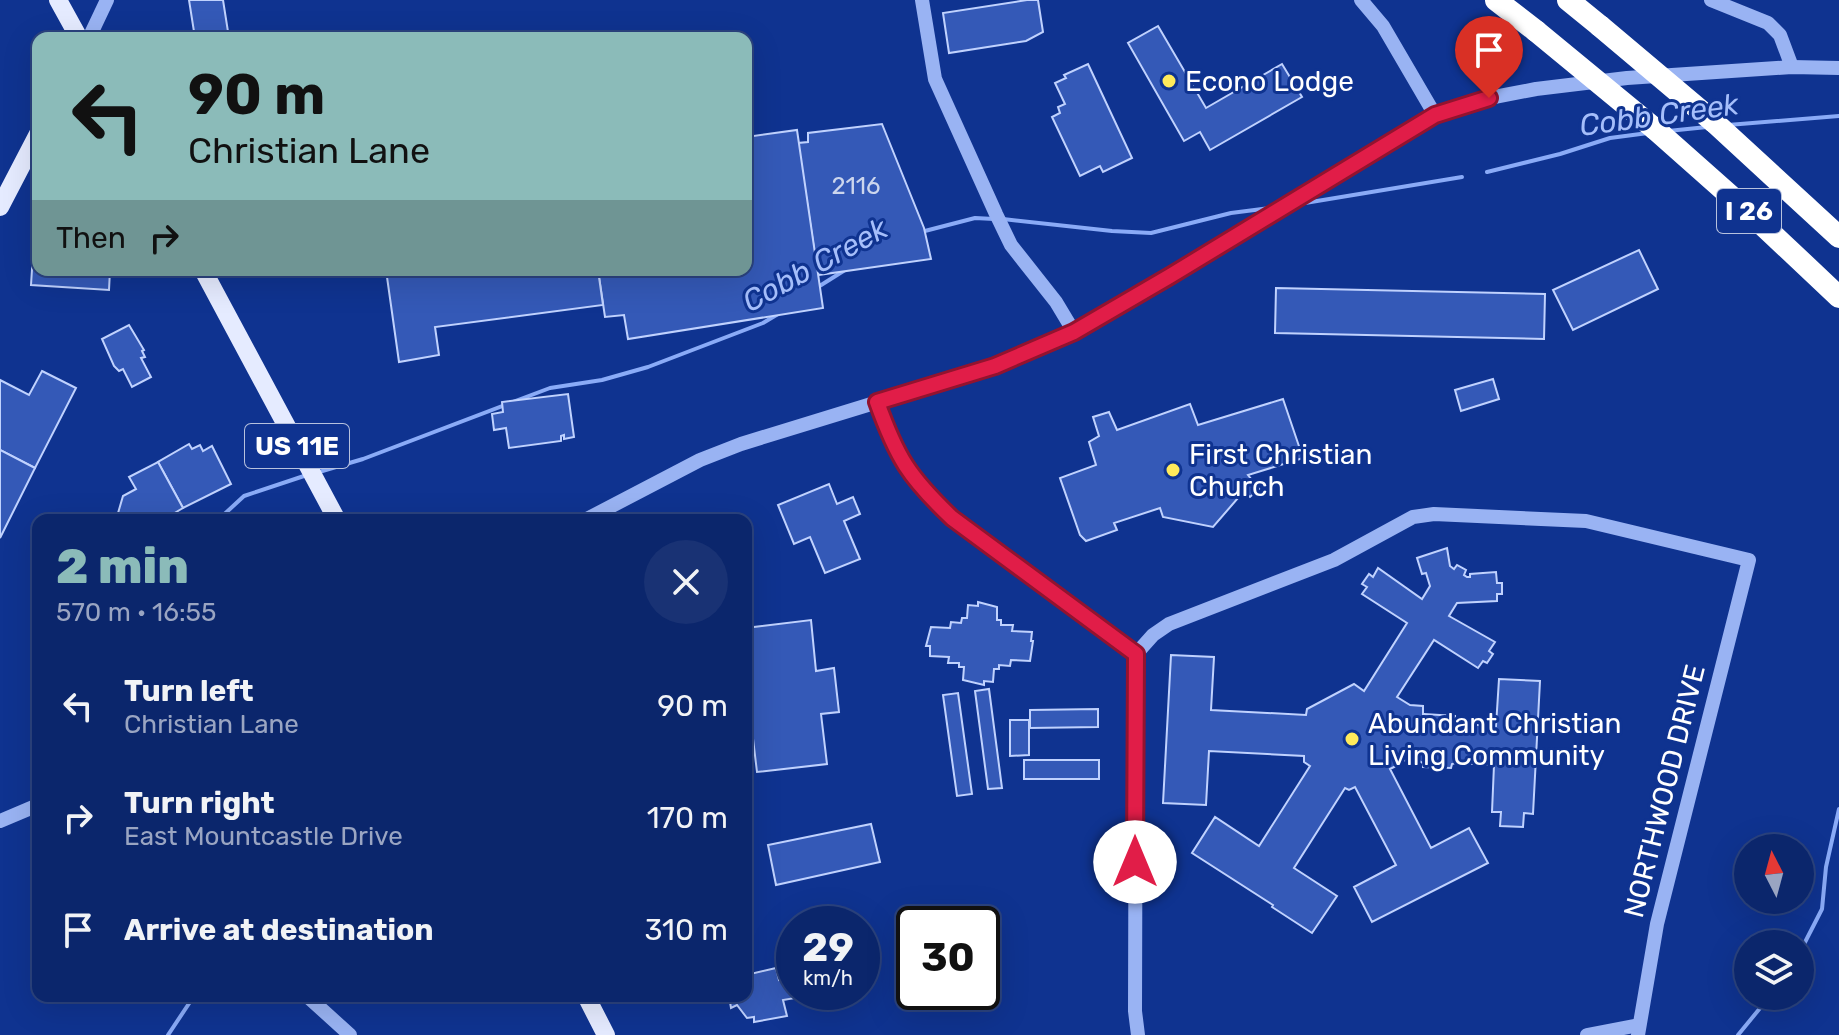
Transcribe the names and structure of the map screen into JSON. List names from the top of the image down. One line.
{"streets":{"highway":["I 26"],"main road":["US 11E"],"street":["NORTHWOOD DRIVE"]},"water":["Cobb Creek"],"places":["Econo Lodge","First Christian Church","Abundant Christian Living Community"],"house_numbers":["2116"],"north":"top","page":{"turn":["90 m","Christian Lane"],"then":"Then","heading":["2 min","570 m · 16:55"],"list":[{"name":"Turn left","note":"Christian Lane","value":"90 m"},{"name":"Turn right","note":"East Mountcastle Drive","value":"170 m"},{"name":"Arrive at destination","value":"310 m"}],"speed":"29 km/h","limit":"30"}}
